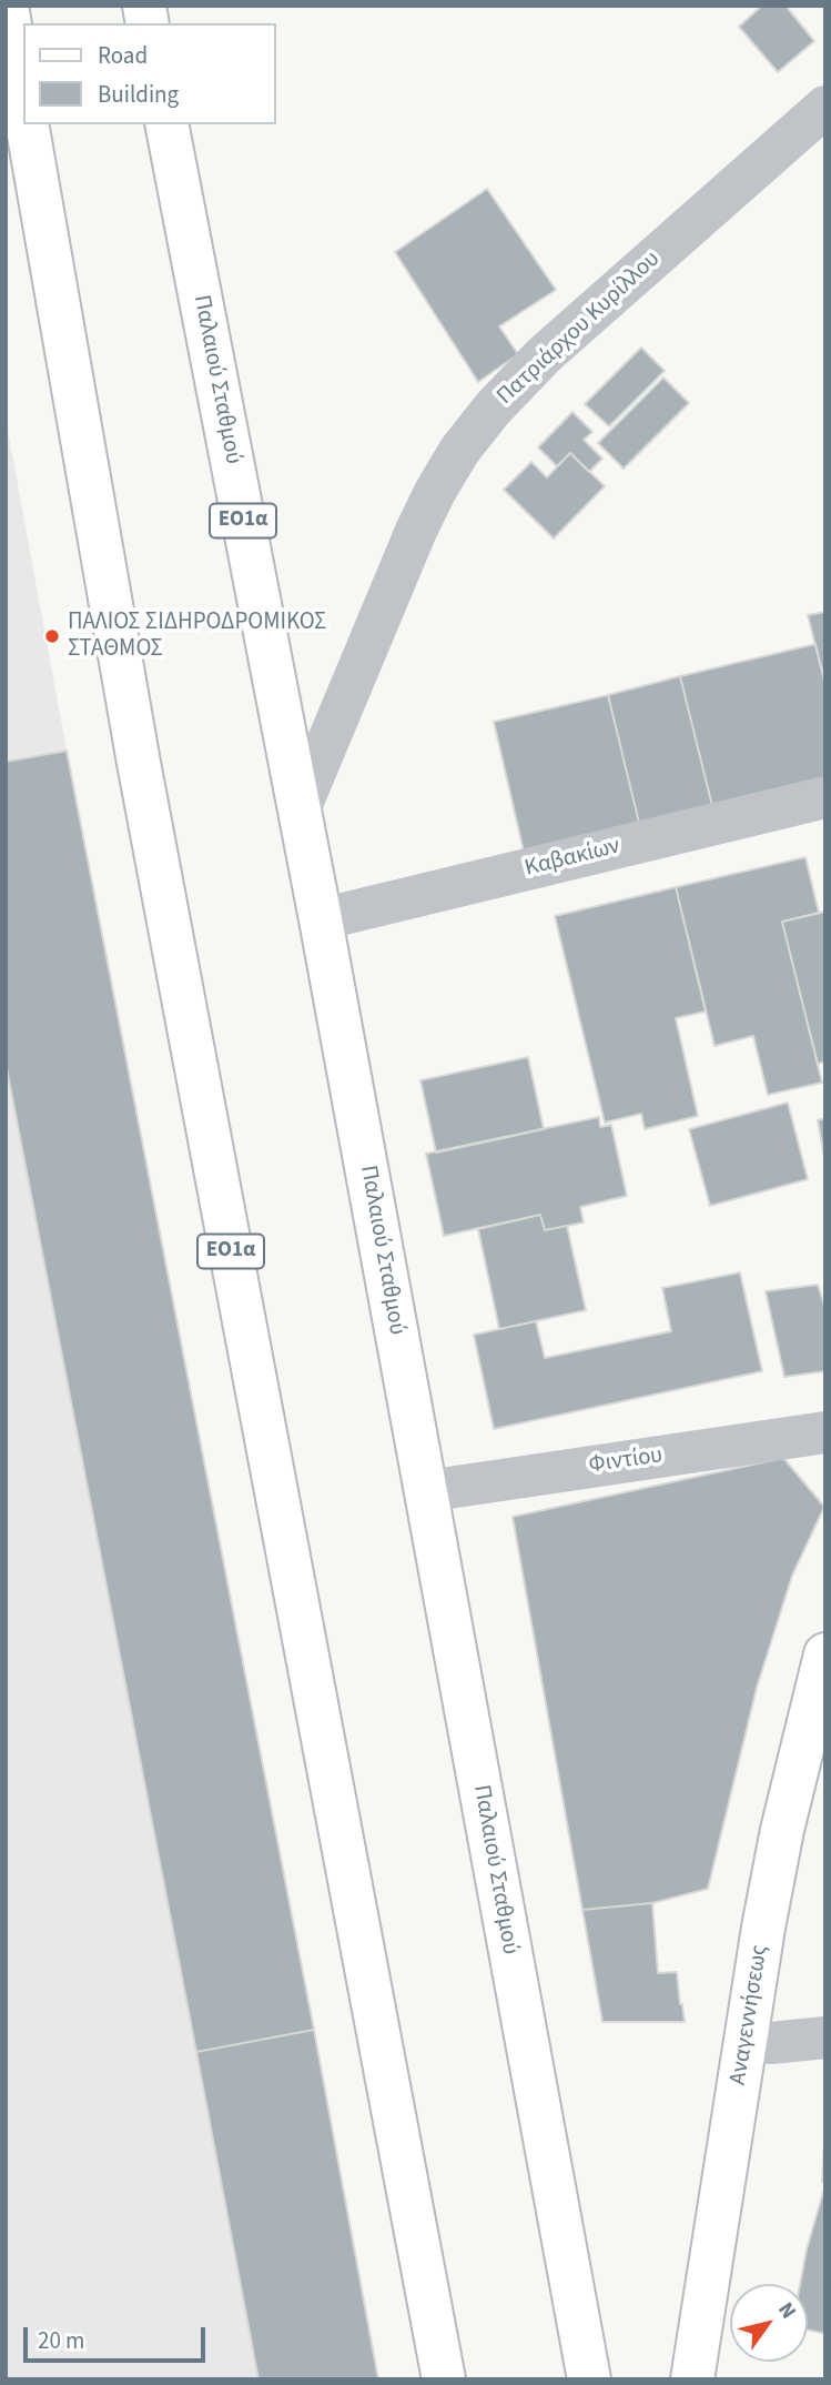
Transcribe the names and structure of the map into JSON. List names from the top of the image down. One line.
{"streets":{"main road":["Παλαιού Σταθμού","ΕΟ1α","Αναγεννήσεως"],"street":["Πατριάρχου Κυρίλλου","Καβακίων","Φιντίου"]},"crossings":[["Πατριάρχου Κυρίλλου","Παλαιού Σταθμού"],["Παλαιού Σταθμού","Καβακίων"],["Παλαιού Σταθμού","Φιντίου"]],"places":["ΠΑΛΙΟΣ ΣΙΔΗΡΟΔΡΟΜΙΚΟΣ ΣΤΑΘΜΟΣ"],"legend":["Road","Building"],"scale_bar":"20 m","north":"top right"}
